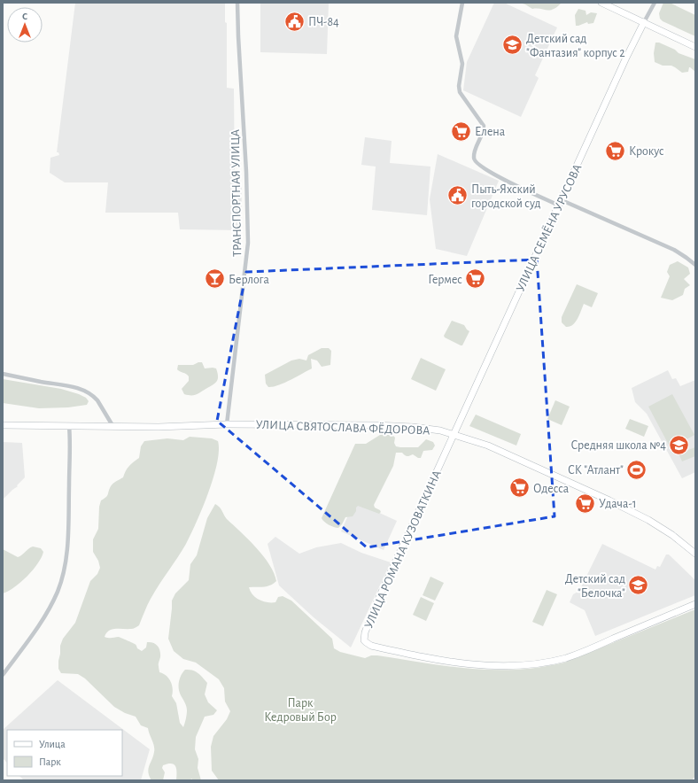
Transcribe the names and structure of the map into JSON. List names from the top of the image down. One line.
{"streets":{"street":["ТРАНСПОРТНАЯ УЛИЦА","УЛИЦА СЕМЁНА УРУСОВА","УЛИЦА СВЯТОСЛАВА ФЁДОРОВА","УЛИЦА РОМАНА КУЗОВАТКИНА"]},"crossings":[["ТРАНСПОРТНАЯ УЛИЦА","УЛИЦА СВЯТОСЛАВА ФЁДОРОВА"],["УЛИЦА СЕМЁНА УРУСОВА","УЛИЦА СВЯТОСЛАВА ФЁДОРОВА"],["УЛИЦА СЕМЁНА УРУСОВА","УЛИЦА РОМАНА КУЗОВАТКИНА"],["УЛИЦА СВЯТОСЛАВА ФЁДОРОВА","УЛИЦА РОМАНА КУЗОВАТКИНА"]],"parks":["Парк Кедровый Бор"],"places":{"public building":["ПЧ-84","Пыть-Яхский городской суд"],"school or university":["Детский сад \"Фантазия\" корпус 2","Средняя школа №4","Детский сад \"Белочка\""],"supermarket":["Елена","Крокус","Гермес","Одесса","Удача-1"],"bar":["Берлога"],"sports":["СК \"Атлант\""]},"legend":["Улица","Парк"],"north":"top"}
